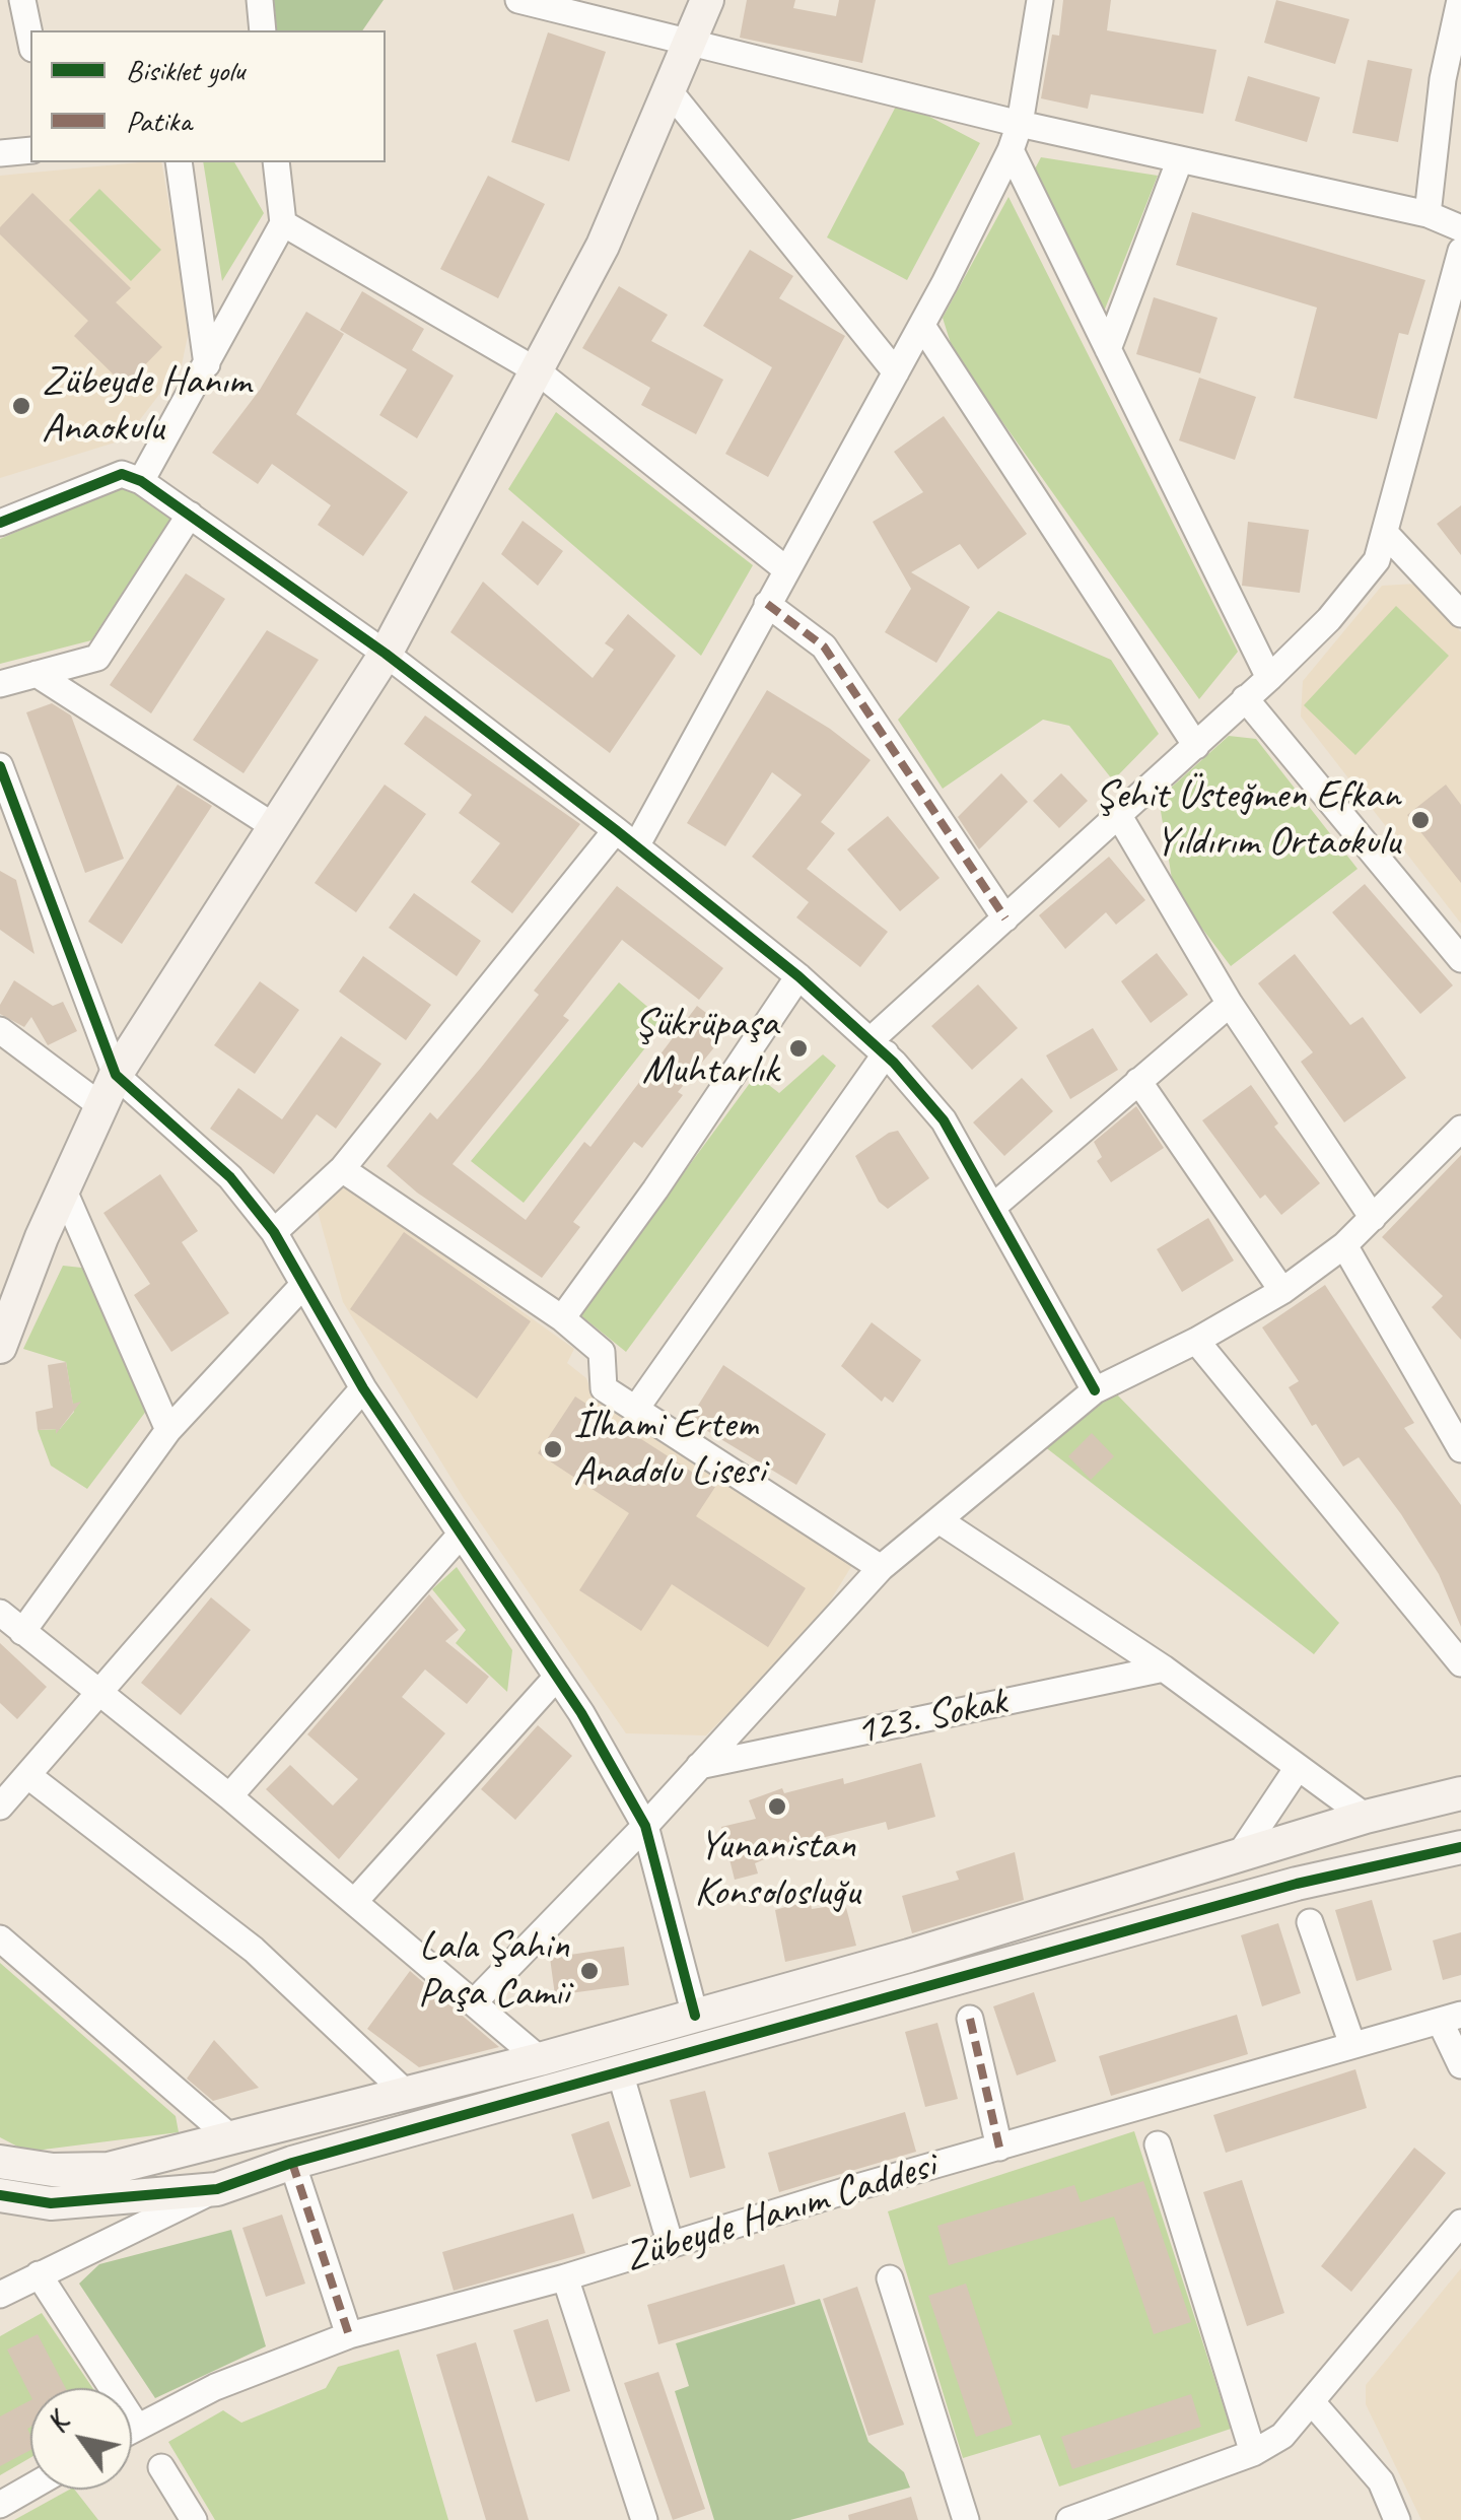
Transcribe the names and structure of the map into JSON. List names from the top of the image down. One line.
{"streets":{"street":["123. Sokak","Zübeyde Hanım Caddesi"]},"places":["Zübeyde Hanım Anaokulu","Şehit Üsteğmen Efkan Yıldırım Ortaokulu","Şükrüpaşa Muhtarlık","İlhami Ertem Anadolu Lisesi","Yunanistan Konsolosluğu","Lala Şahin Paşa Camii"],"legend":["Bisiklet yolu","Patika"],"north":"top left"}
